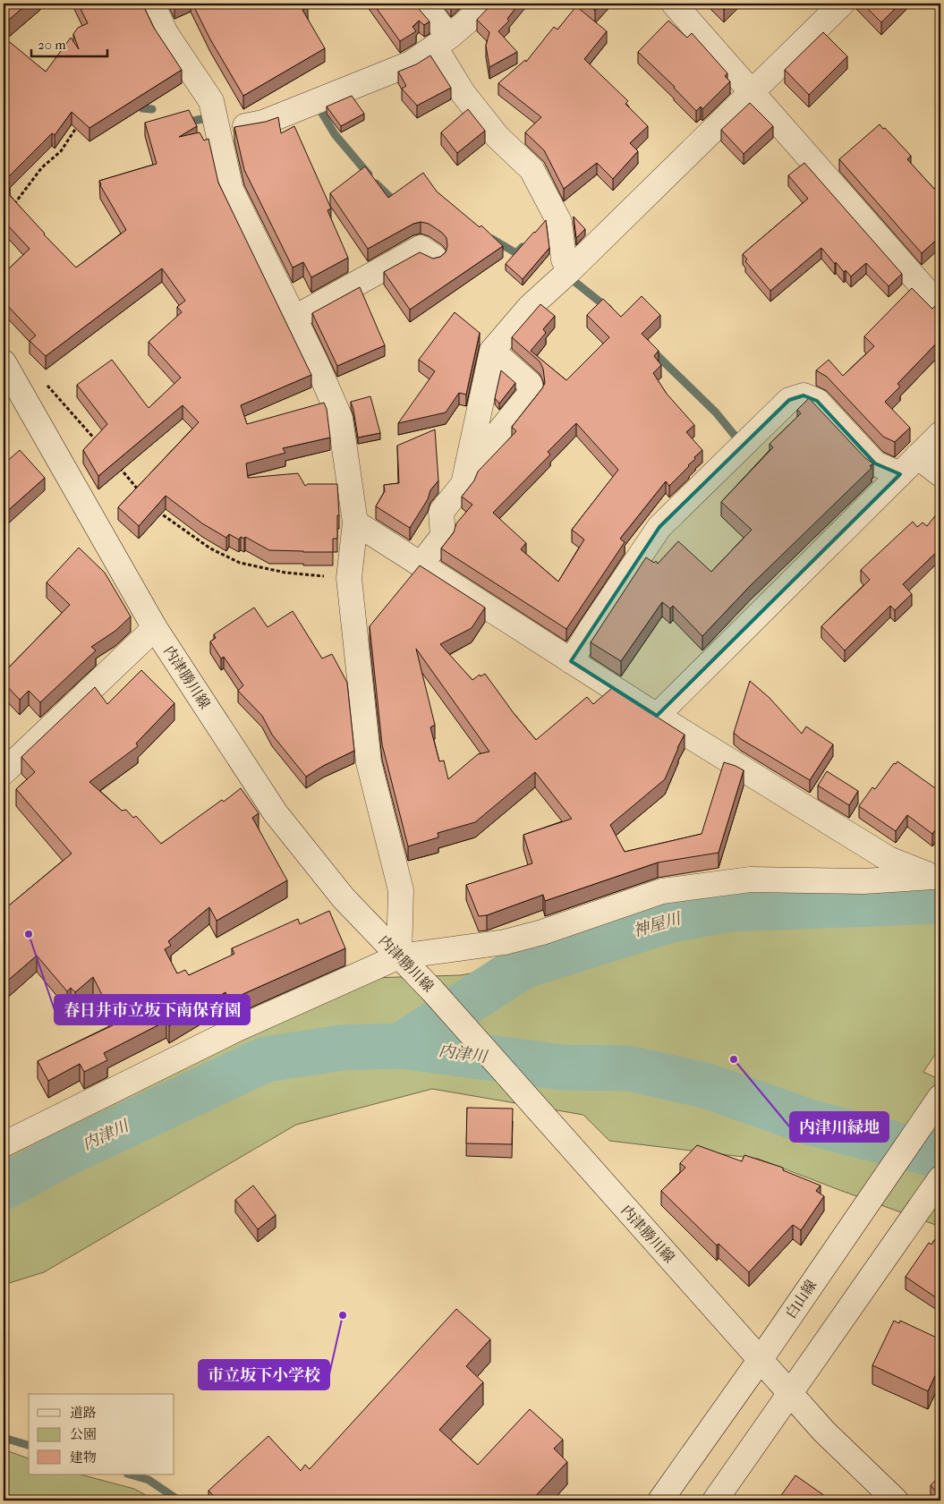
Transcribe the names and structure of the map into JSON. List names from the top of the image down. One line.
{"streets":{"street":["内津勝川線","白山線"]},"crossings":[["内津勝川線","白山線"]],"water":["神屋川","内津川"],"places":["春日井市立坂下南保育園","内津川緑地","市立坂下小学校"],"legend":["道路","公園","建物"],"scale_bar":"20 m"}
